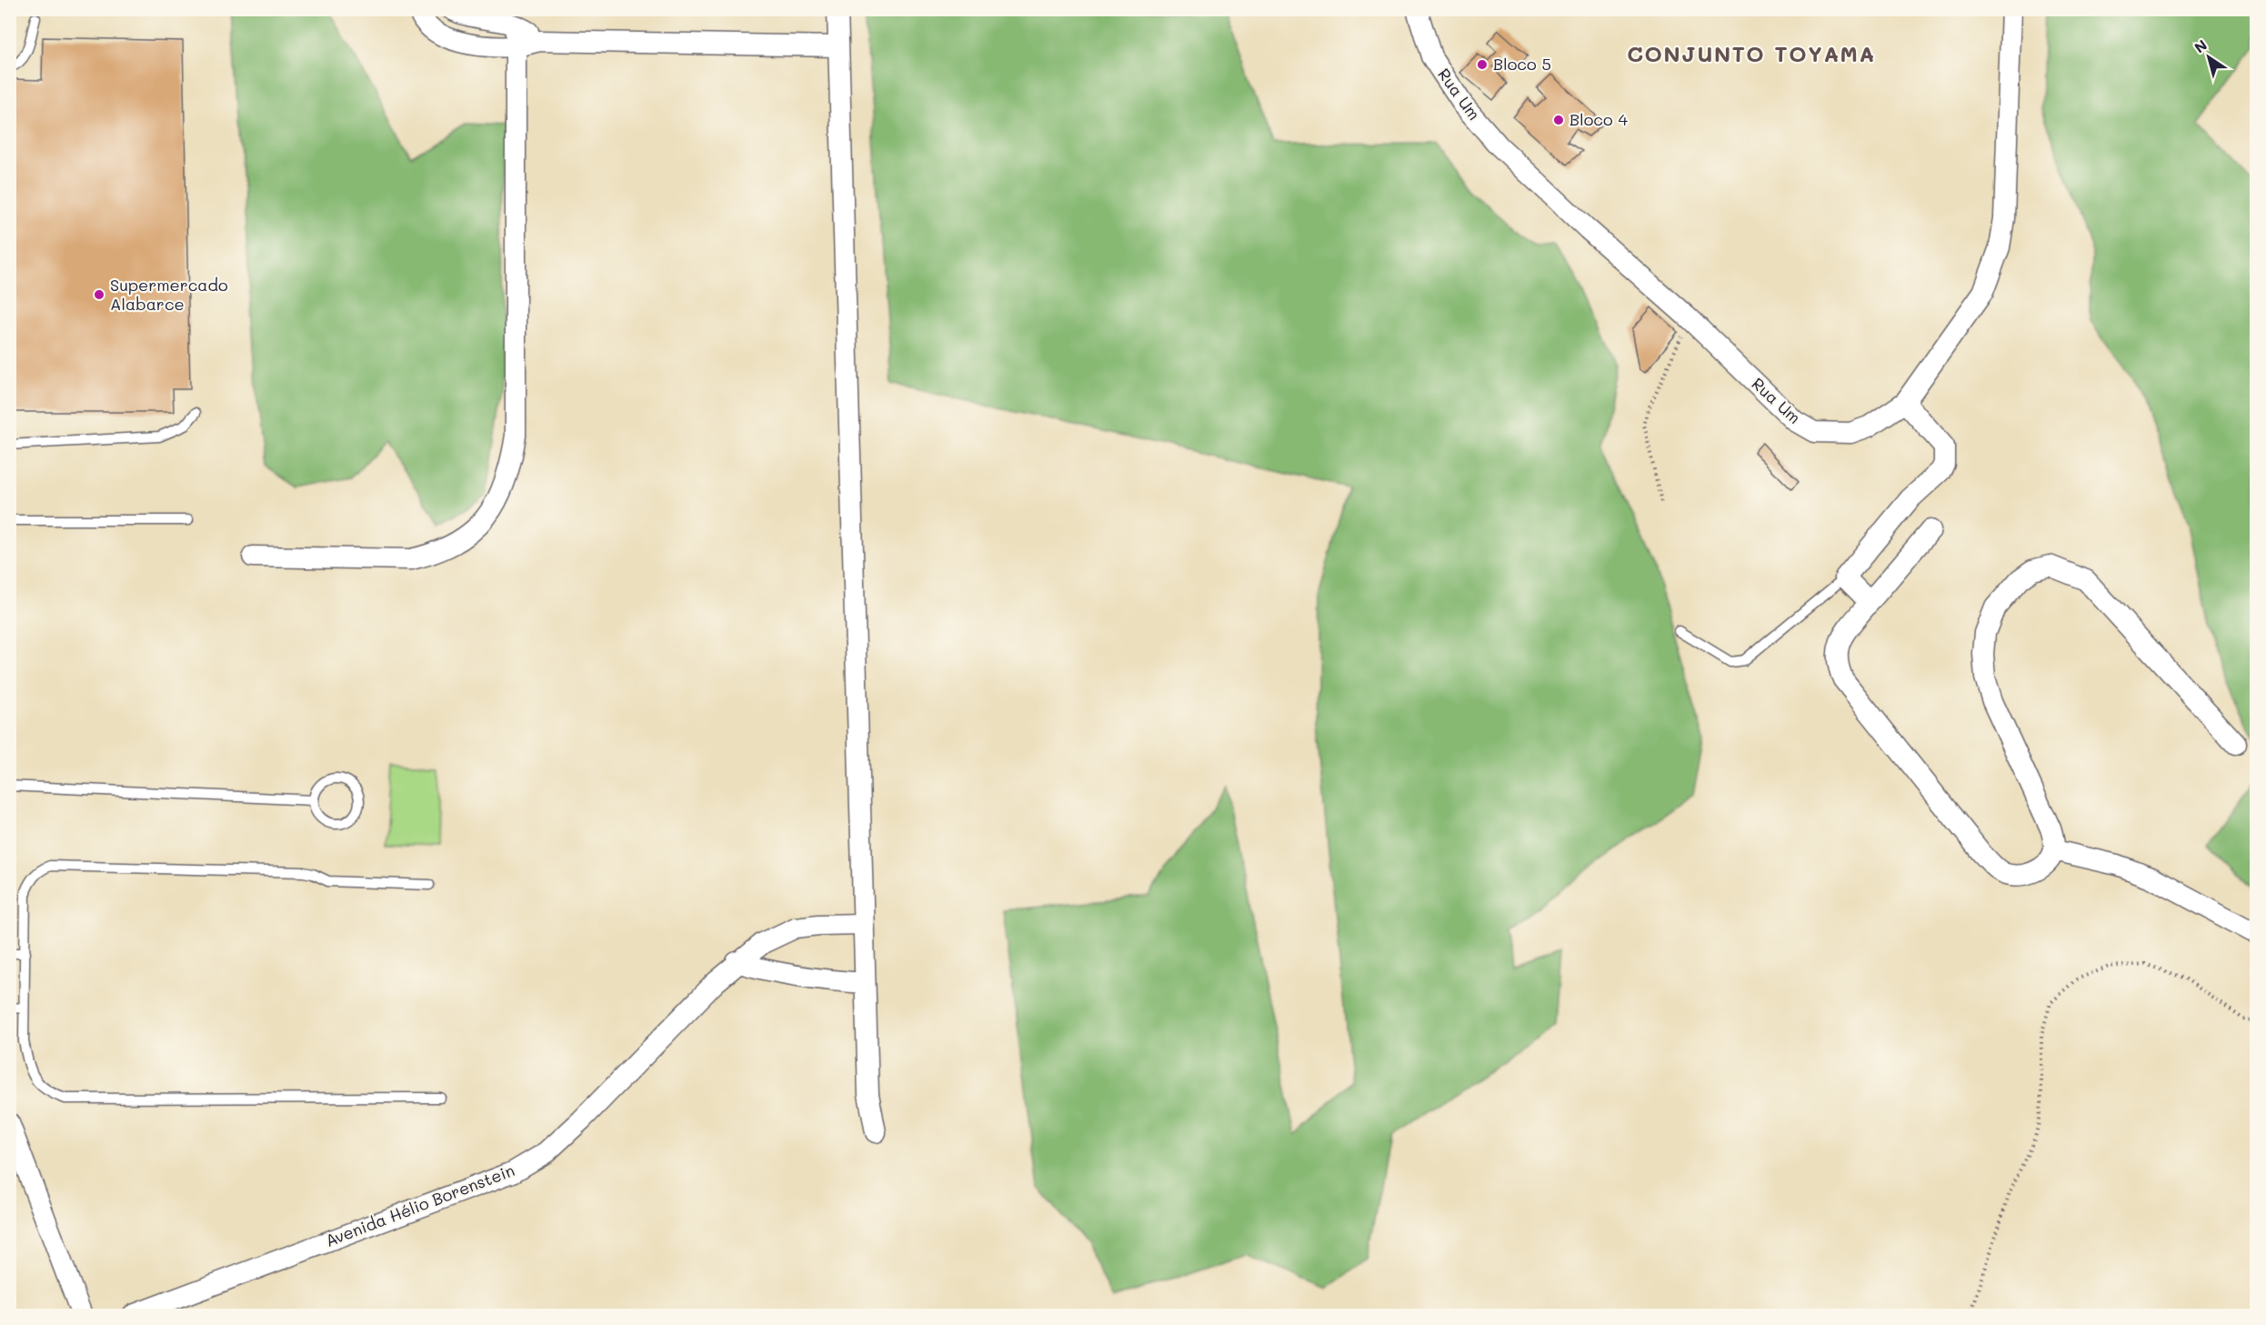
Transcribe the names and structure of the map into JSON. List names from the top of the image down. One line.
{"streets":{"street":["Rua Um","Avenida Hélio Borenstein"]},"districts":["CONJUNTO TOYAMA"],"places":["Bloco 5","Bloco 4","Supermercado Alabarce"],"north":"top left"}
